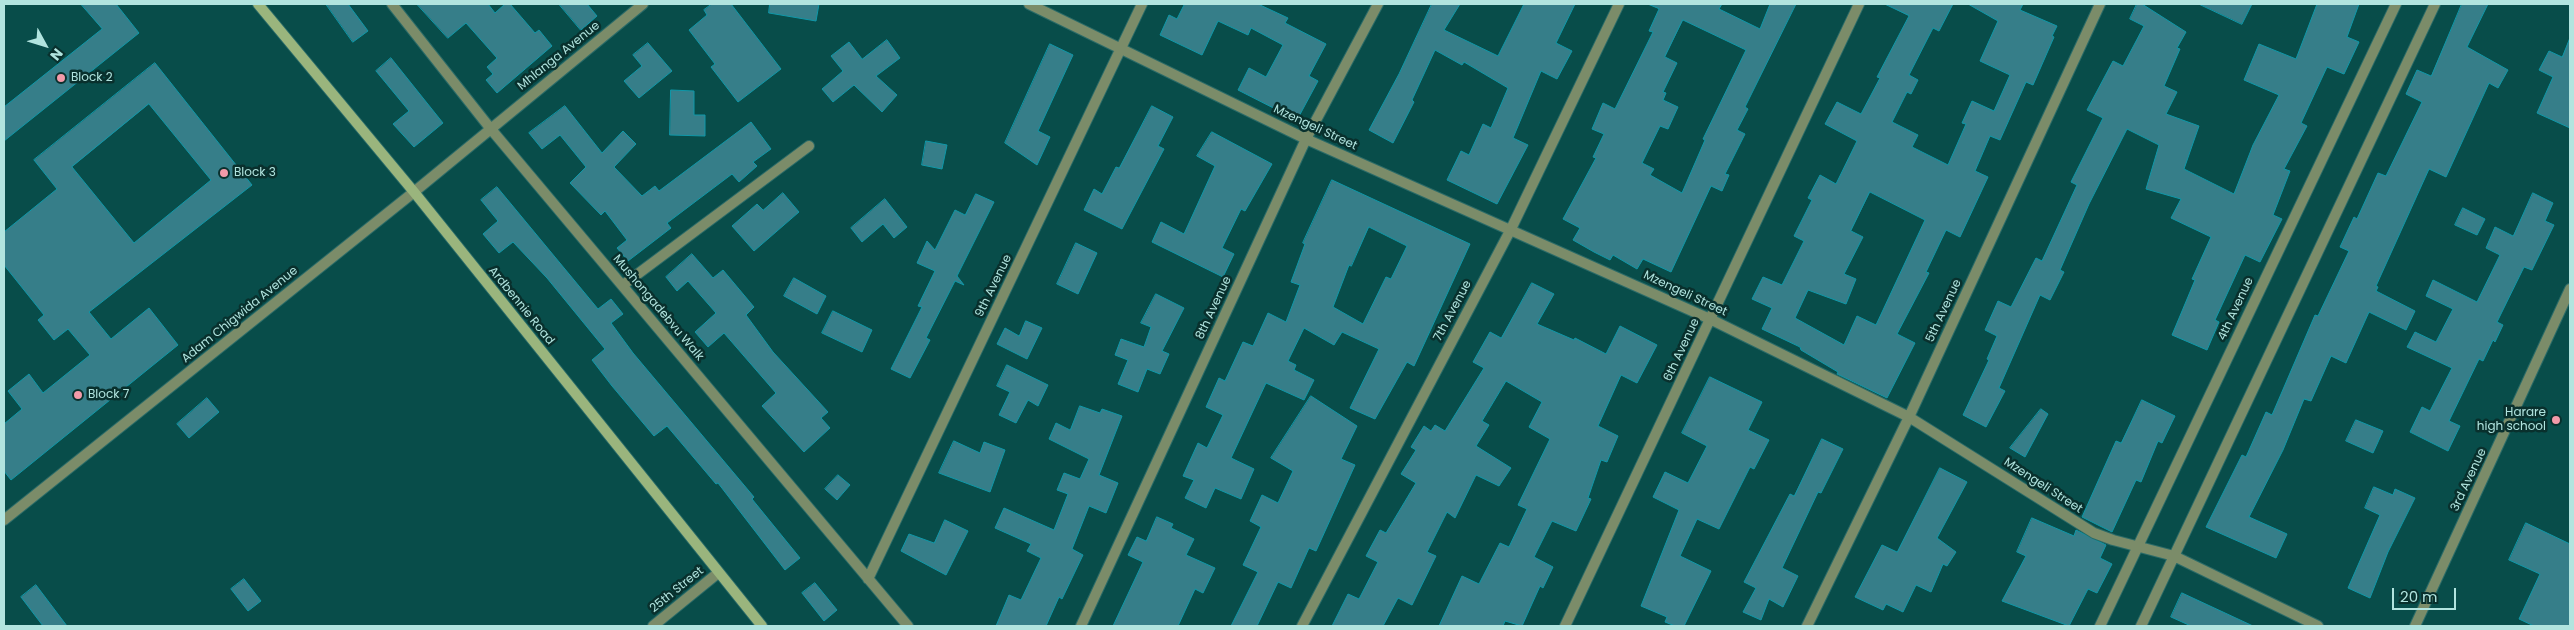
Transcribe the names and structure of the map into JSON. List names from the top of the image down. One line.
{"streets":{"main road":["Ardbennie Road"],"street":["Mhlanga Avenue","Mzengeli Street","9th Avenue","Mushongadebvu Walk","8th Avenue","4th Avenue","7th Avenue","5th Avenue","Adam Chigwida Avenue","6th Avenue","3rd Avenue","25th Street"]},"crossings":[["Mhlanga Avenue","Mushongadebvu Walk"],["Mhlanga Avenue","Adam Chigwida Avenue"],["Mzengeli Street","9th Avenue"],["Mzengeli Street","8th Avenue"],["Mzengeli Street","4th Avenue"],["Mzengeli Street","7th Avenue"],["Mzengeli Street","5th Avenue"],["Mzengeli Street","6th Avenue"],["9th Avenue","Mushongadebvu Walk"],["Ardbennie Road","Adam Chigwida Avenue"],["Ardbennie Road","25th Street"],["Mushongadebvu Walk","Adam Chigwida Avenue"]],"places":["Block 2","Block 3","Block 7","Harare high school"],"scale_bar":"20 m","north":"bottom right"}
